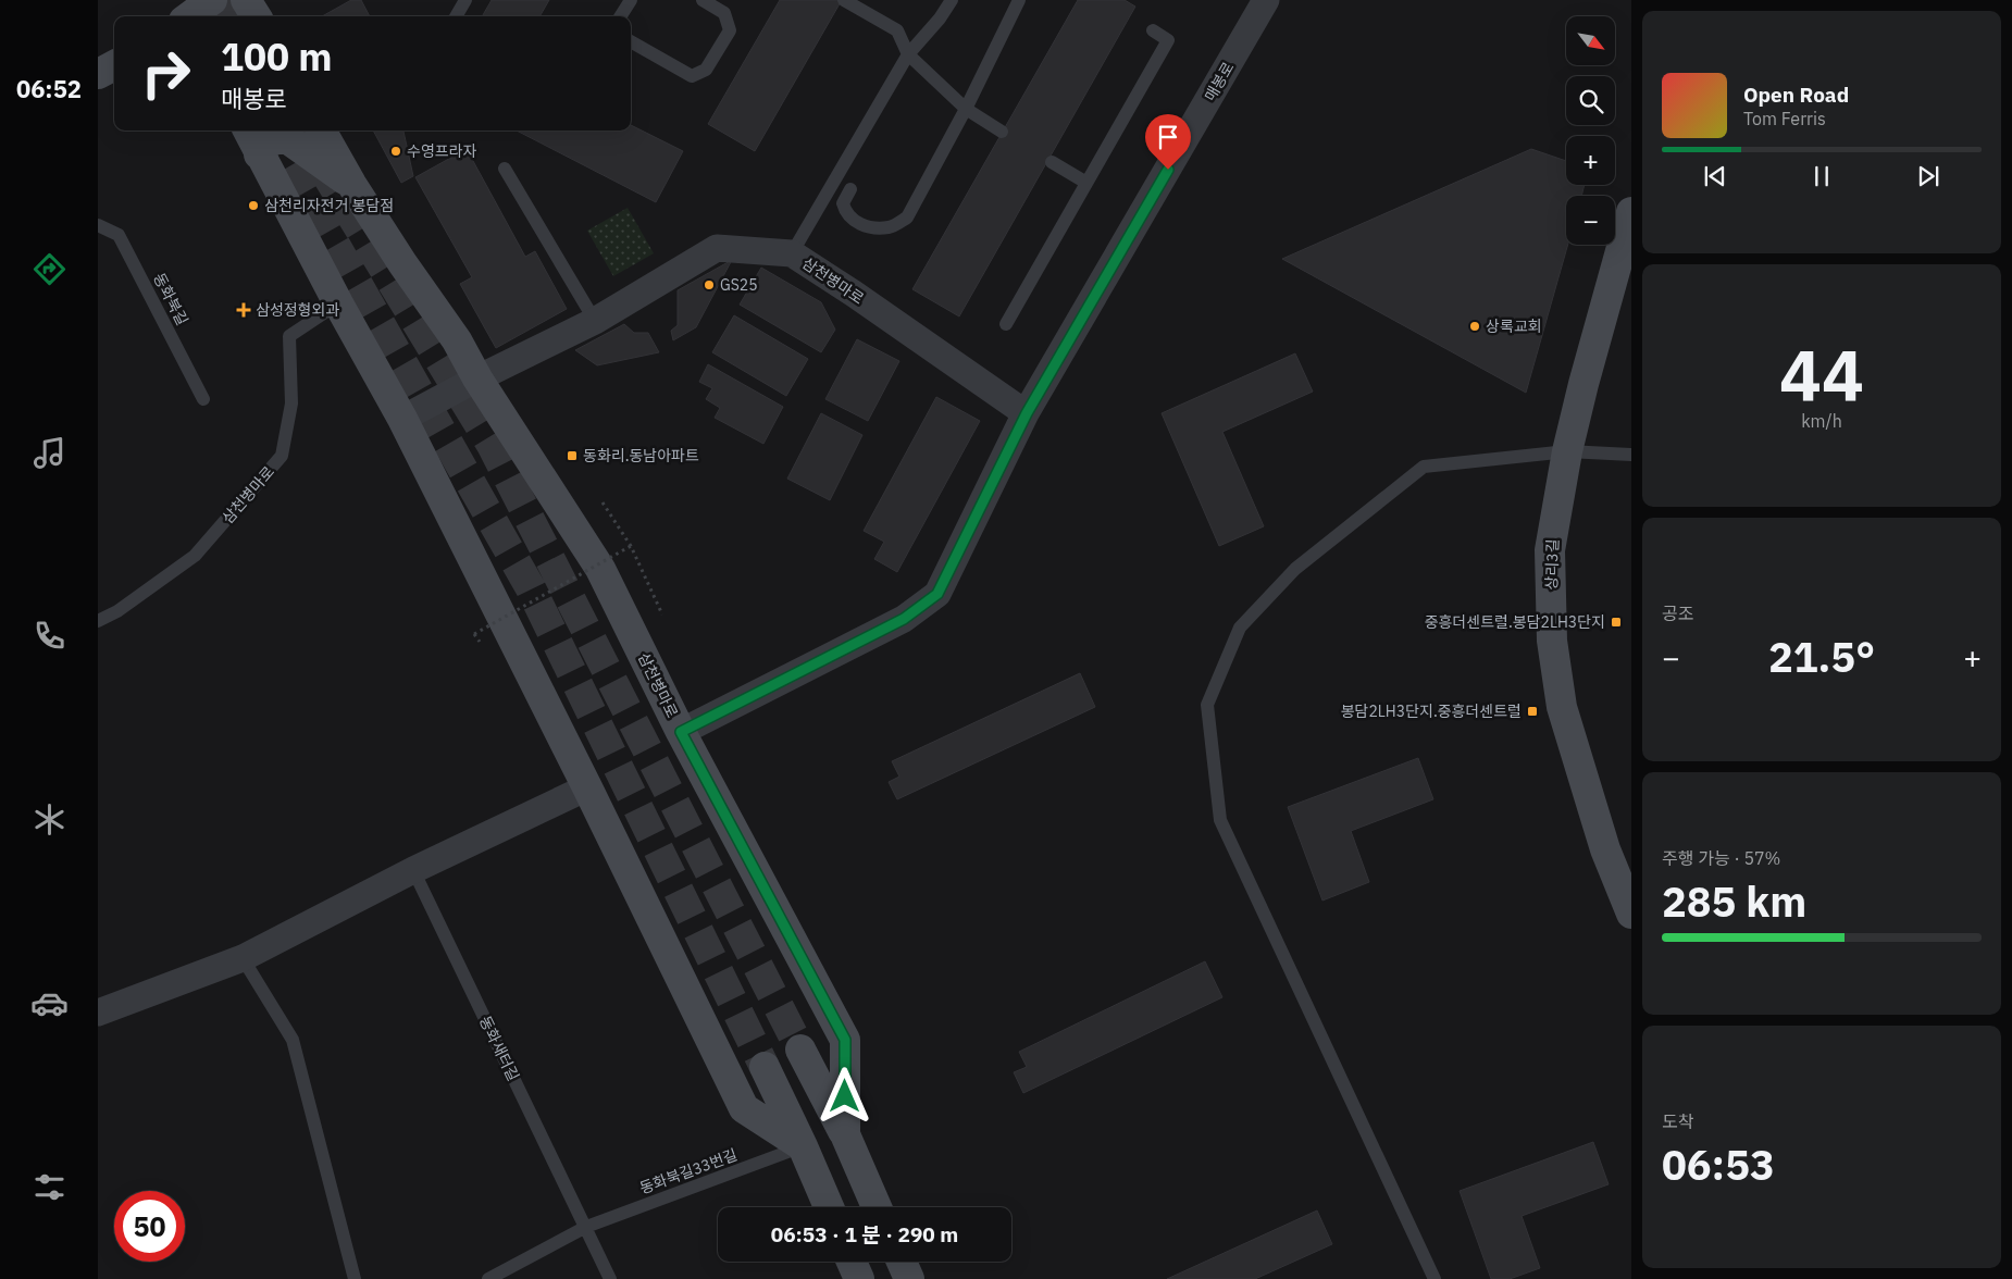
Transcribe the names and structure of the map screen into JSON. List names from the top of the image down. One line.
{"streets":{"main road":["삼천병마로","상리3길"],"street":["매봉로"],"lane":["동화북길","동화새터길","동화북길33번길"]},"crossings":[["매봉로","삼천병마로"],["동화새터길","동화북길33번길"]],"places":{"other":["수영프라자","삼천리자전거 봉담점","GS25","상록교회"],"health":["삼성정형외과"],"transit":["동화리.동남아파트","중흥더센트럴.봉담2LH3단지","봉담2LH3단지.중흥더센트럴"]},"north":"bottom right","page":{"tabs":"06:52","map_buttons":["+","−"],"turn":["100 m","매봉로"],"song":["Open Road","Tom Ferris"],"tile":[["44","km/h"],"공조",["주행 가능 · 57%","285 km"],["도착","06:53"]],"heat":["−","21.5°","+"],"limit":"50","trip":"06:53 · 1 분 · 290 m"}}
